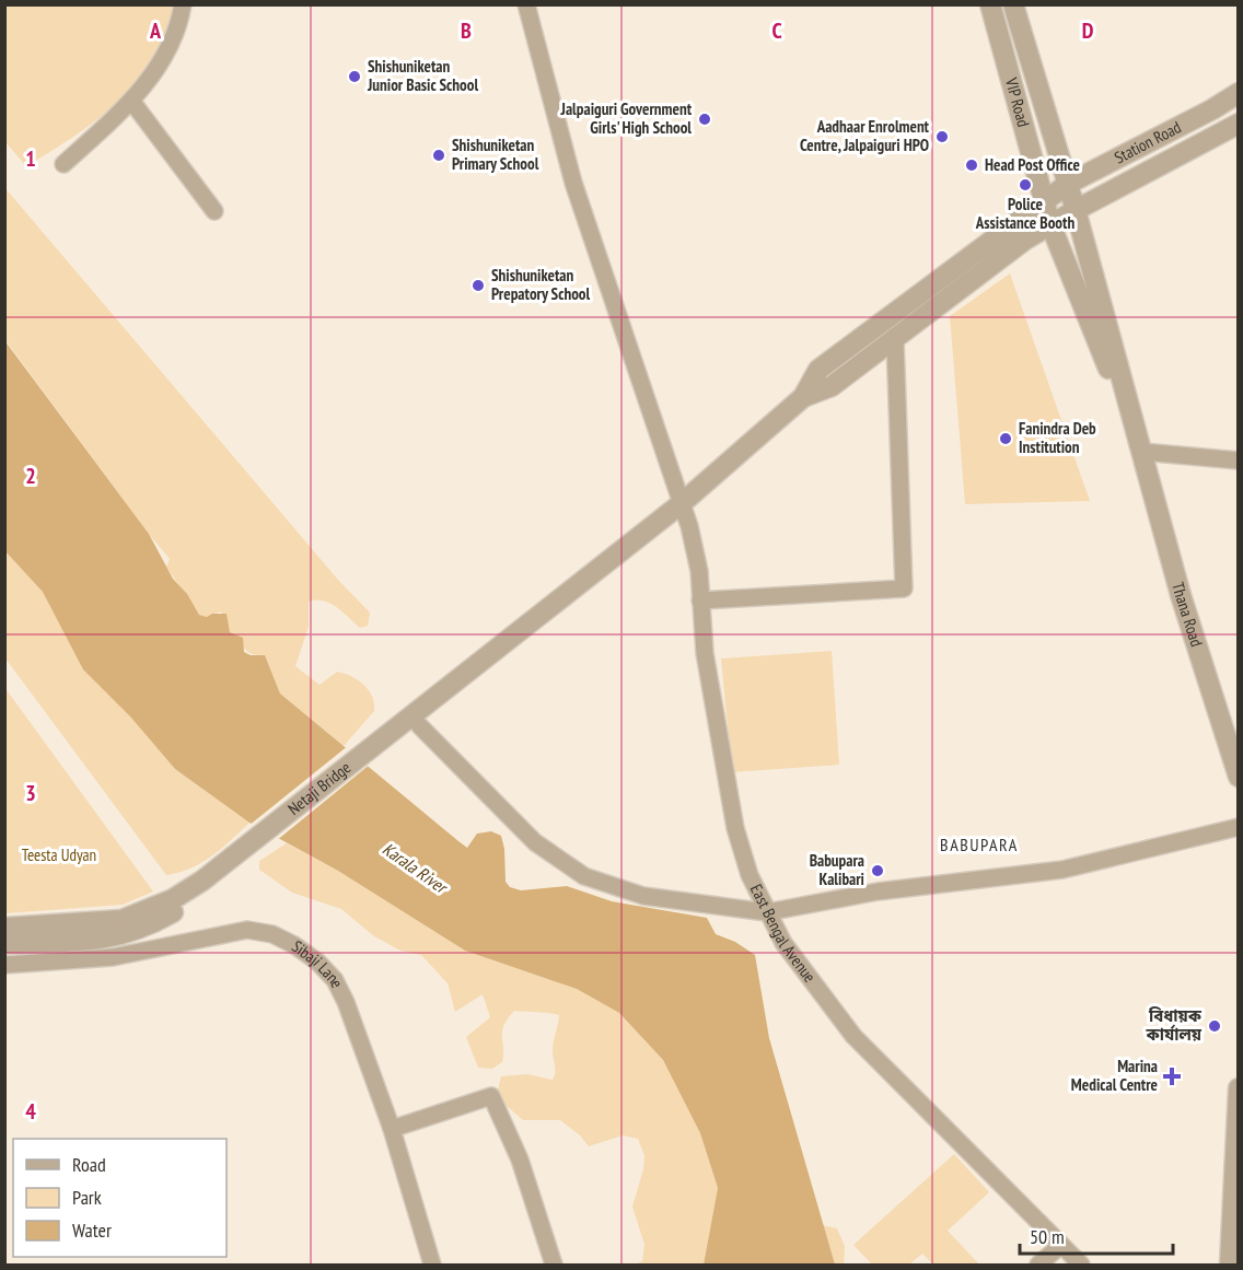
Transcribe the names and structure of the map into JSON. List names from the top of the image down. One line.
{"streets":{"street":["VIP Road","Station Road","Thana Road","Netaji Bridge","East Bengal Avenue","Sibaji Lane"]},"crossings":[["VIP Road","Station Road"],["Station Road","Thana Road"],["Station Road","Netaji Bridge"],["Netaji Bridge","East Bengal Avenue"]],"districts":["BABUPARA"],"water":["Karala River"],"parks":["Teesta Udyan"],"places":{"other":["Shishuniketan Junior Basic School","Jalpaiguri Government Girls' High School","Aadhaar Enrolment Centre, Jalpaiguri HPO","Shishuniketan Primary School","Head Post Office","Police Assistance Booth","Shishuniketan Prepatory School","Fanindra Deb Institution","Babupara Kalibari","বিধায়ক কার্যালয়"],"health":["Marina Medical Centre"]},"legend":["Road","Park","Water"],"scale_bar":"50 m","grid":{"columns":["A","B","C","D"],"rows":["1","2","3","4"]}}
